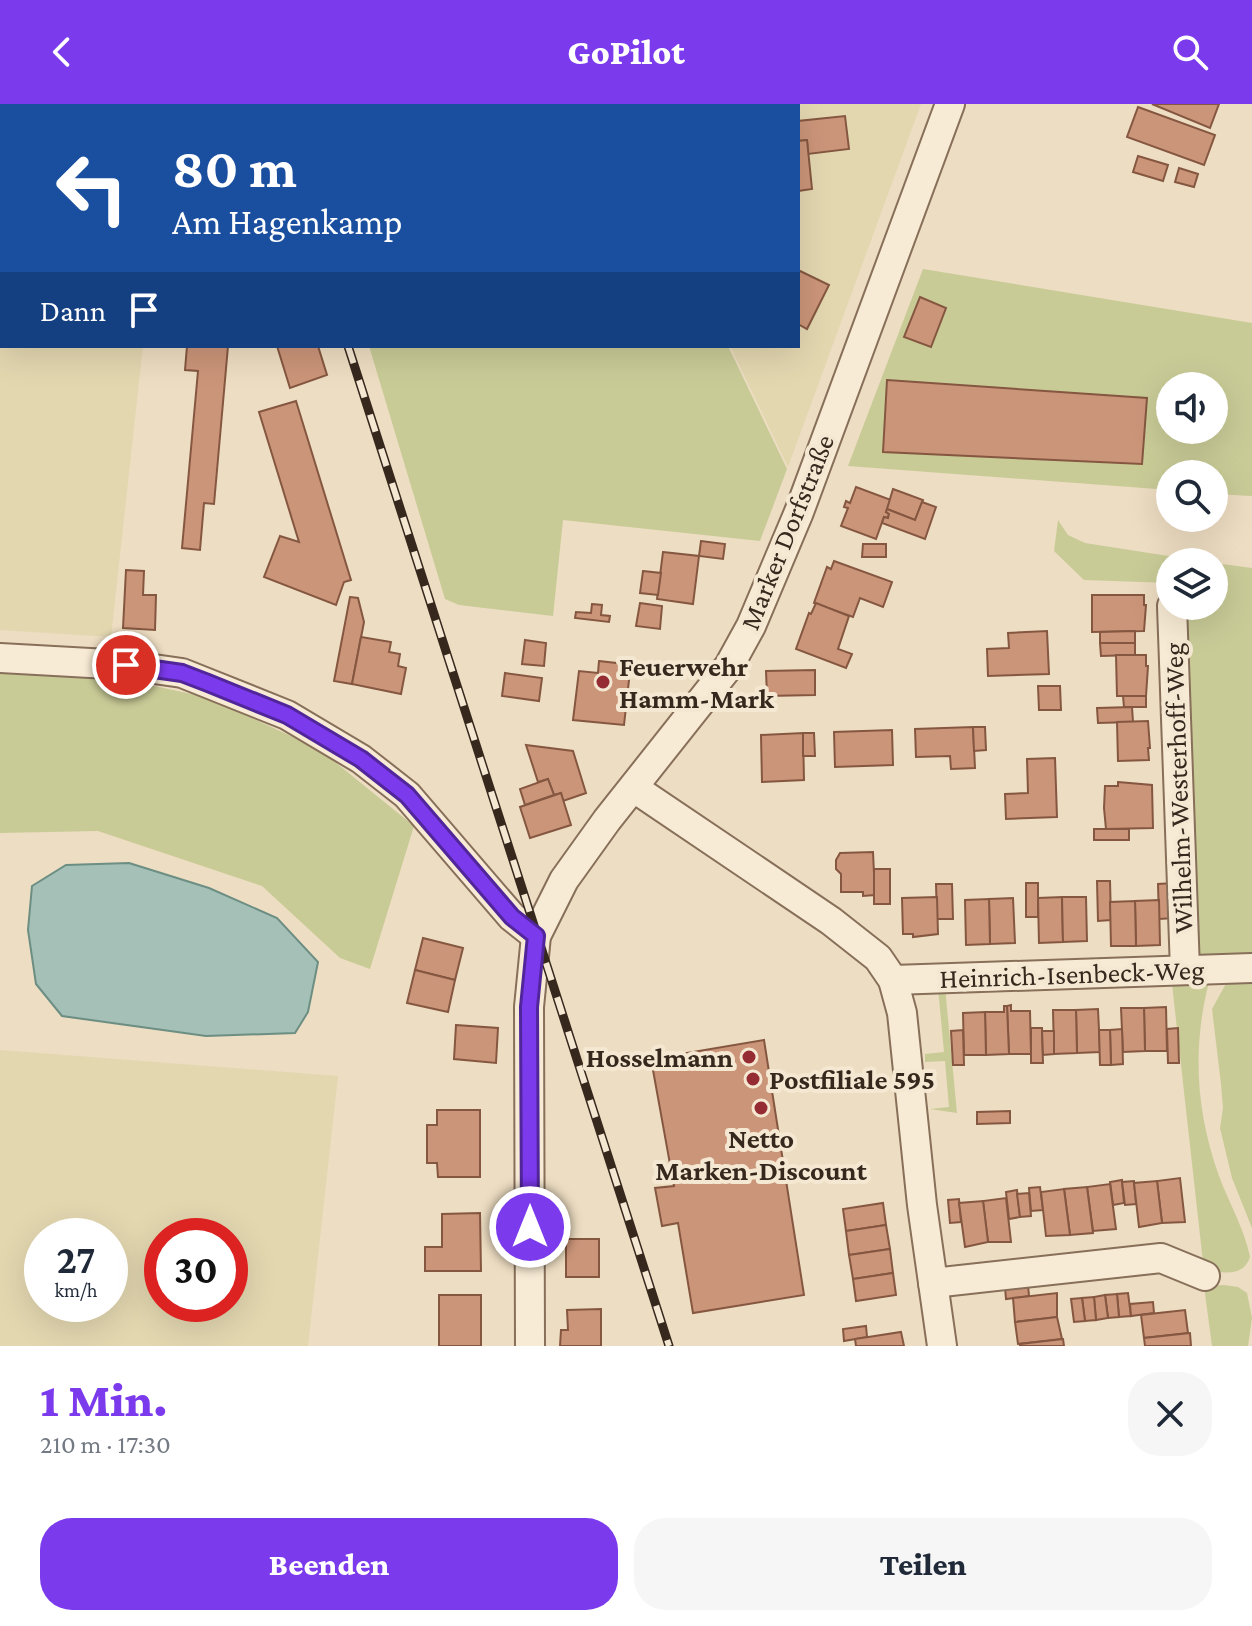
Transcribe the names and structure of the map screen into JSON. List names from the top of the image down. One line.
{"streets":{"street":["Marker Dorfstraße","Wilhelm-Westerhoff-Weg","Heinrich-Isenbeck-Weg"]},"crossings":[["Wilhelm-Westerhoff-Weg","Heinrich-Isenbeck-Weg"]],"places":["Feuerwehr Hamm-Mark","Hosselmann","Postfiliale 595","Netto Marken-Discount"],"page":{"header":"GoPilot","turn":["80 m","Am Hagenkamp"],"then":"Dann","speed":"27 km/h","limit":"30","heading":["1 Min.","210 m · 17:30"],"buttons":["Beenden","Teilen"]}}
